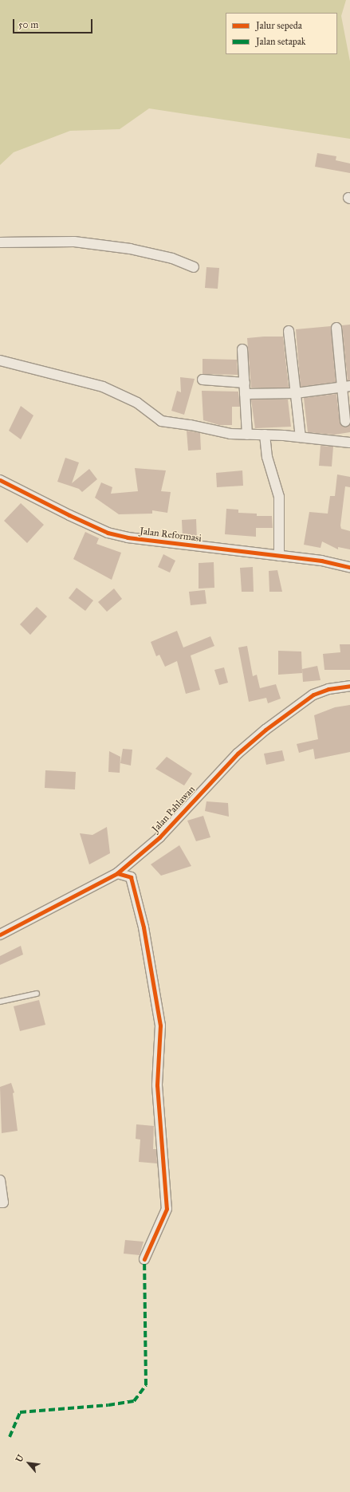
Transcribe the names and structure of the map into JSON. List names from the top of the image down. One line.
{"streets":{"street":["Jalan Reformasi","Jalan Pahlawan"]},"legend":["Jalur sepeda","Jalan setapak"],"scale_bar":"50 m","north":"top left"}
